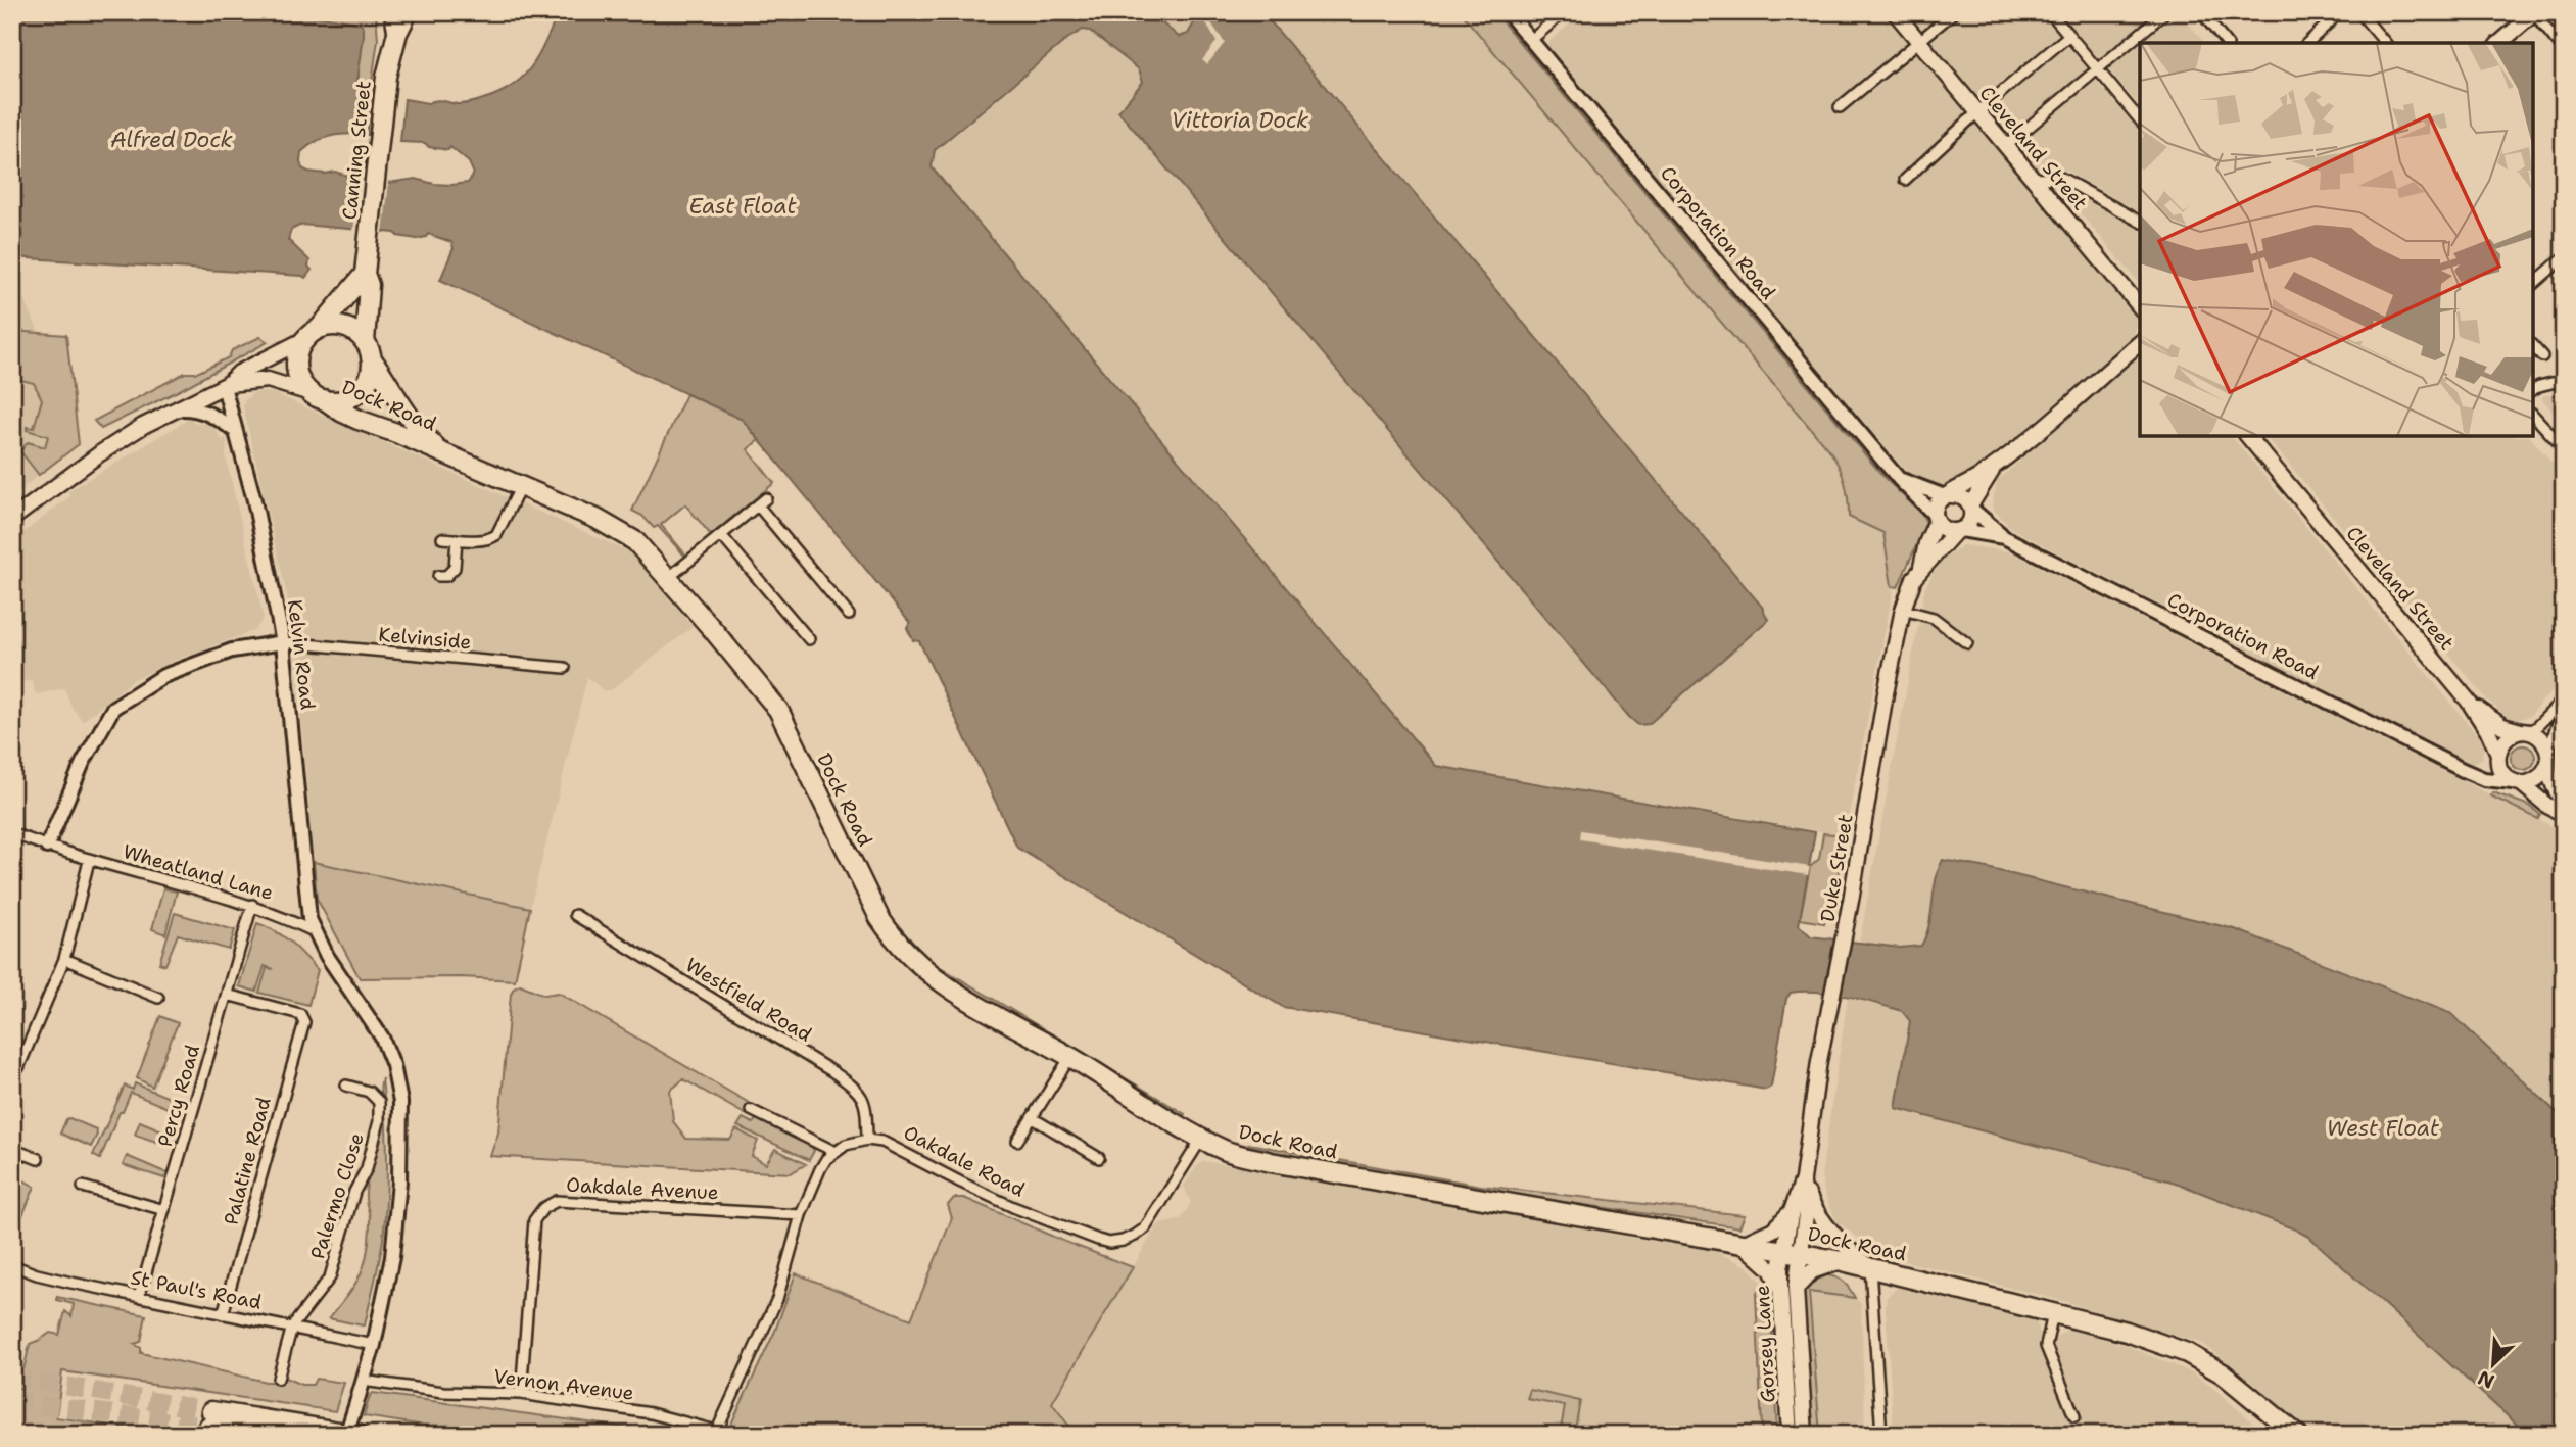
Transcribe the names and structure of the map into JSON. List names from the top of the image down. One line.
{"streets":{"highway":["Canning Street","Dock Road"],"main road":["Cleveland Street","Corporation Road","Kelvin Road","Duke Street","Gorsey Lane"],"street":["Kelvinside","Wheatland Lane","Westfield Road","Percy Road","Palatine Road","Oakdale Road","Oakdale Avenue","Palermo Close","St Paul's Road","Vernon Avenue"]},"crossings":[["Cleveland Street","Corporation Road"],["Canning Street","Dock Road"],["Corporation Road","Duke Street"],["Dock Road","Duke Street"],["Dock Road","Oakdale Road"],["Dock Road","Gorsey Lane"],["Kelvinside","Kelvin Road"],["Kelvin Road","Wheatland Lane"],["Duke Street","Gorsey Lane"],["Wheatland Lane","Percy Road"],["Westfield Road","Oakdale Road"],["Percy Road","Palatine Road"],["Percy Road","St Paul's Road"],["Palatine Road","St Paul's Road"],["Oakdale Avenue","Vernon Avenue"],["Palermo Close","St Paul's Road"]],"water":["Vittoria Dock","Alfred Dock","East Float","West Float"],"north":"bottom left"}
